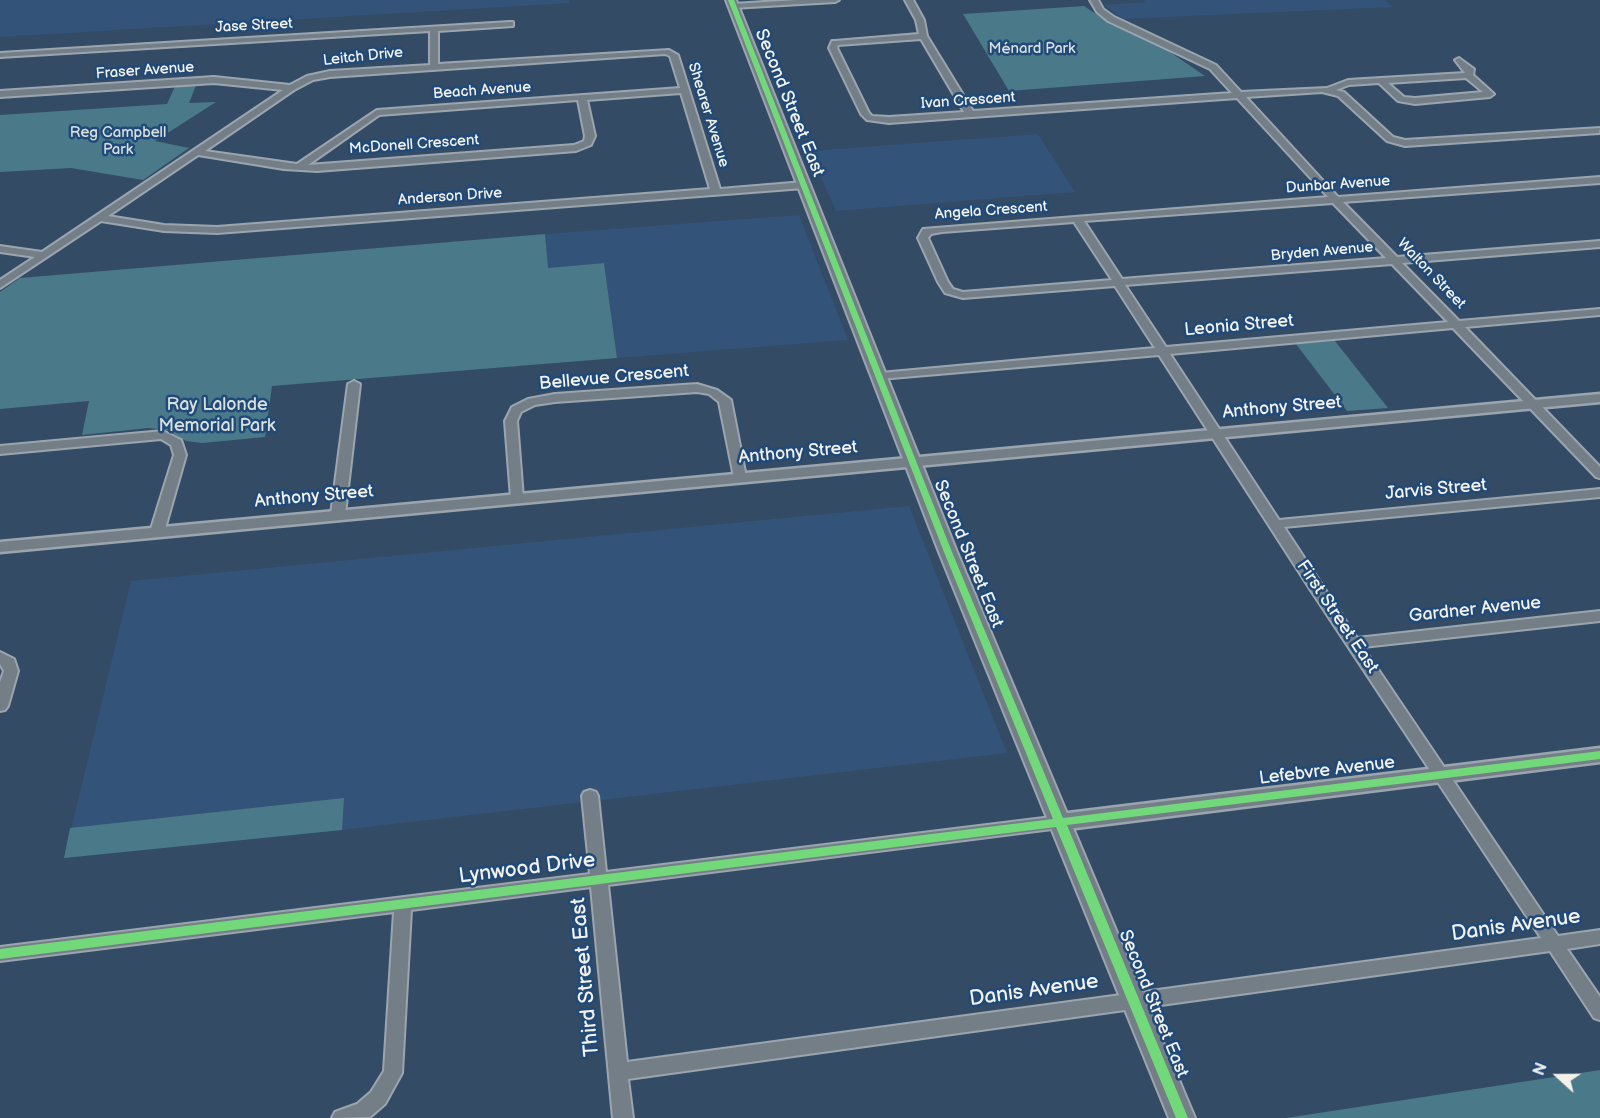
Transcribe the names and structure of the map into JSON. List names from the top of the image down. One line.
{"streets":{"main road":["Second Street East"],"street":["Jase Street","Leitch Drive","Fraser Avenue","Beach Avenue","Ivan Crescent","Shearer Avenue","McDonell Crescent","Dunbar Avenue","Anderson Drive","Angela Crescent","Bryden Avenue","Walton Street","Leonia Street","Bellevue Crescent","Anthony Street","Jarvis Street","Gardner Avenue","First Street East","Lefebvre Avenue","Lynwood Drive","Danis Avenue","Third Street East"]},"crossings":[["Leitch Drive","Fraser Avenue"],["Leitch Drive","Shearer Avenue"],["Leitch Drive","McDonell Crescent"],["Leitch Drive","Anderson Drive"],["Beach Avenue","Shearer Avenue"],["Beach Avenue","McDonell Crescent"],["Ivan Crescent","Walton Street"],["Second Street East","Anderson Drive"],["Second Street East","Leonia Street"],["Second Street East","Anthony Street"],["Second Street East","Lefebvre Avenue"],["Second Street East","Lynwood Drive"],["Second Street East","Danis Avenue"],["Shearer Avenue","Anderson Drive"],["Dunbar Avenue","Angela Crescent"],["Dunbar Avenue","Walton Street"],["Dunbar Avenue","First Street East"],["Angela Crescent","Bryden Avenue"],["Angela Crescent","First Street East"],["Bryden Avenue","Walton Street"],["Bryden Avenue","First Street East"],["Walton Street","Leonia Street"],["Walton Street","Anthony Street"],["Leonia Street","First Street East"],["Bellevue Crescent","Anthony Street"],["Anthony Street","First Street East"],["Jarvis Street","First Street East"],["Gardner Avenue","First Street East"],["First Street East","Lefebvre Avenue"],["First Street East","Danis Avenue"],["Lefebvre Avenue","Lynwood Drive"],["Lynwood Drive","Third Street East"],["Danis Avenue","Third Street East"]],"parks":["Ménard Park","Reg Campbell Park","Ray Lalonde Memorial Park"],"north":"left"}
